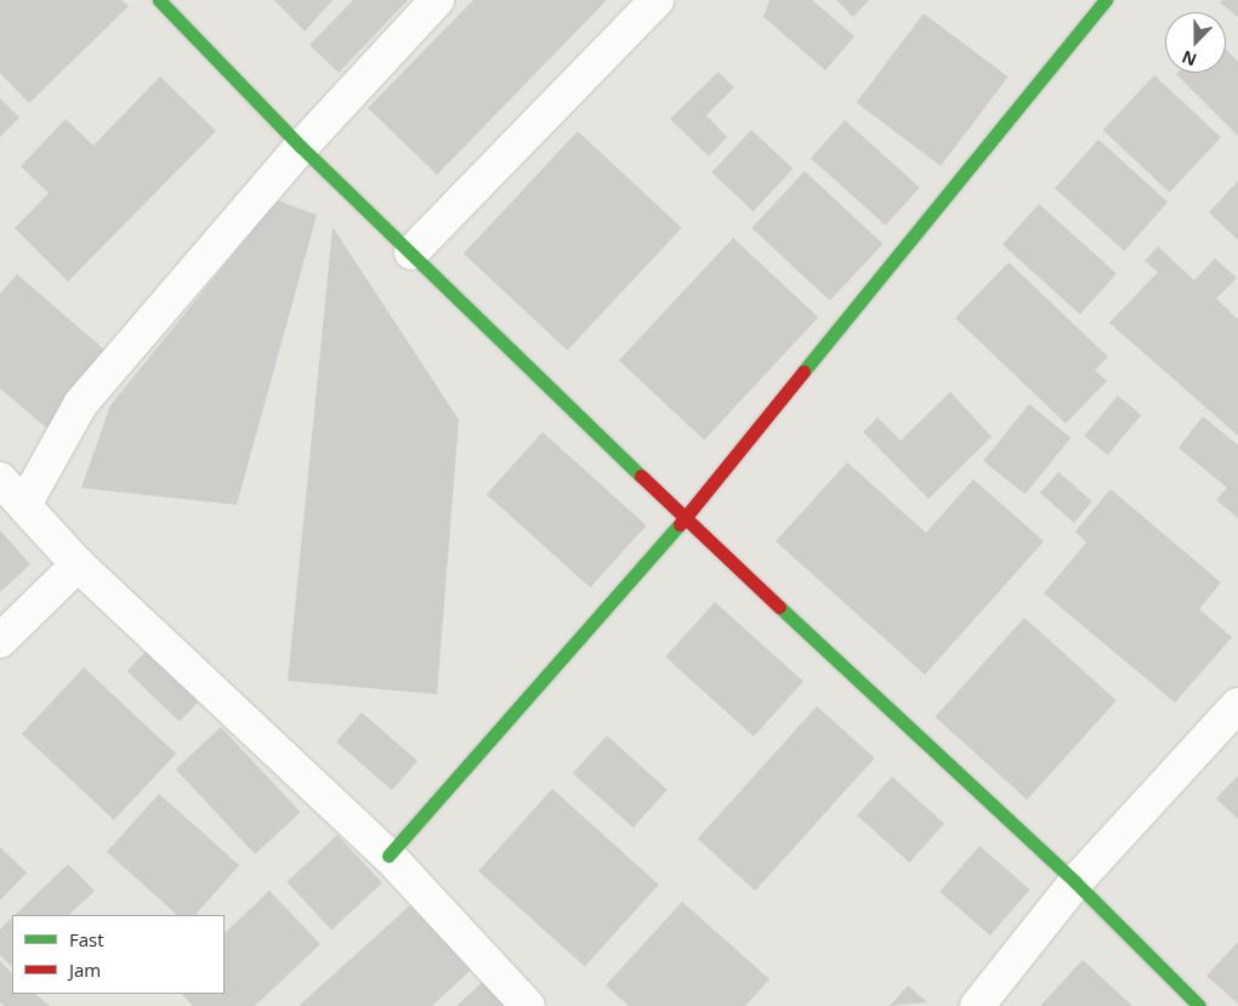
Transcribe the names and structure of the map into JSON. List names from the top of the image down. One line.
{"legend":["Fast","Jam"],"north":"bottom"}
